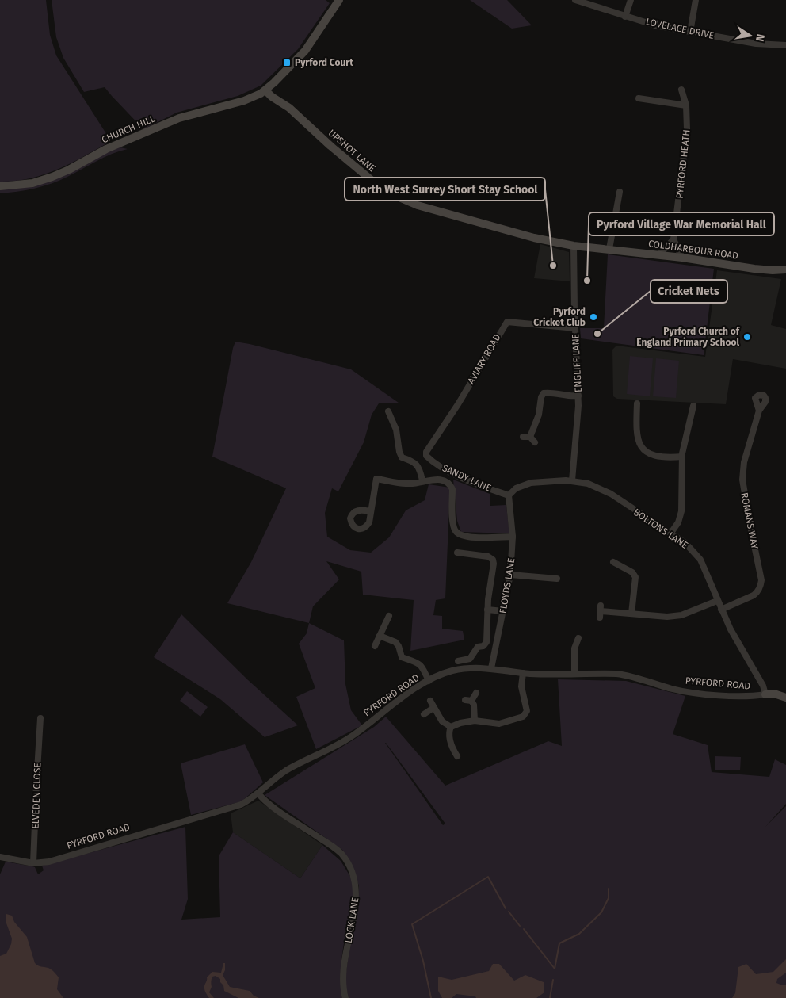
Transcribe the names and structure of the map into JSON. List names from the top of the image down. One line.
{"streets":{"main road":["CHURCH HILL","UPSHOT LANE","COLDHARBOUR ROAD","PYRFORD ROAD"],"street":["LOVELACE DRIVE","PYRFORD HEATH","AVIARY ROAD","ENGLIFF LANE","SANDY LANE","ROMANS WAY","BOLTONS LANE","FLOYDS LANE","ELVEDEN CLOSE","LOCK LANE"]},"crossings":[["CHURCH HILL","UPSHOT LANE"],["UPSHOT LANE","COLDHARBOUR ROAD"],["UPSHOT LANE","ENGLIFF LANE"],["COLDHARBOUR ROAD","ENGLIFF LANE"],["AVIARY ROAD","ENGLIFF LANE"],["AVIARY ROAD","SANDY LANE"],["ENGLIFF LANE","BOLTONS LANE"],["SANDY LANE","BOLTONS LANE"],["SANDY LANE","FLOYDS LANE"],["ROMANS WAY","BOLTONS LANE"],["BOLTONS LANE","FLOYDS LANE"],["BOLTONS LANE","PYRFORD ROAD"],["FLOYDS LANE","PYRFORD ROAD"],["PYRFORD ROAD","ELVEDEN CLOSE"],["PYRFORD ROAD","LOCK LANE"]],"places":{"transit":["Pyrford Court"],"other":["North West Surrey Short Stay School","Pyrford Village War Memorial Hall","Pyrford Cricket Club","Cricket Nets","Pyrford Church of England Primary School"]},"north":"right"}
